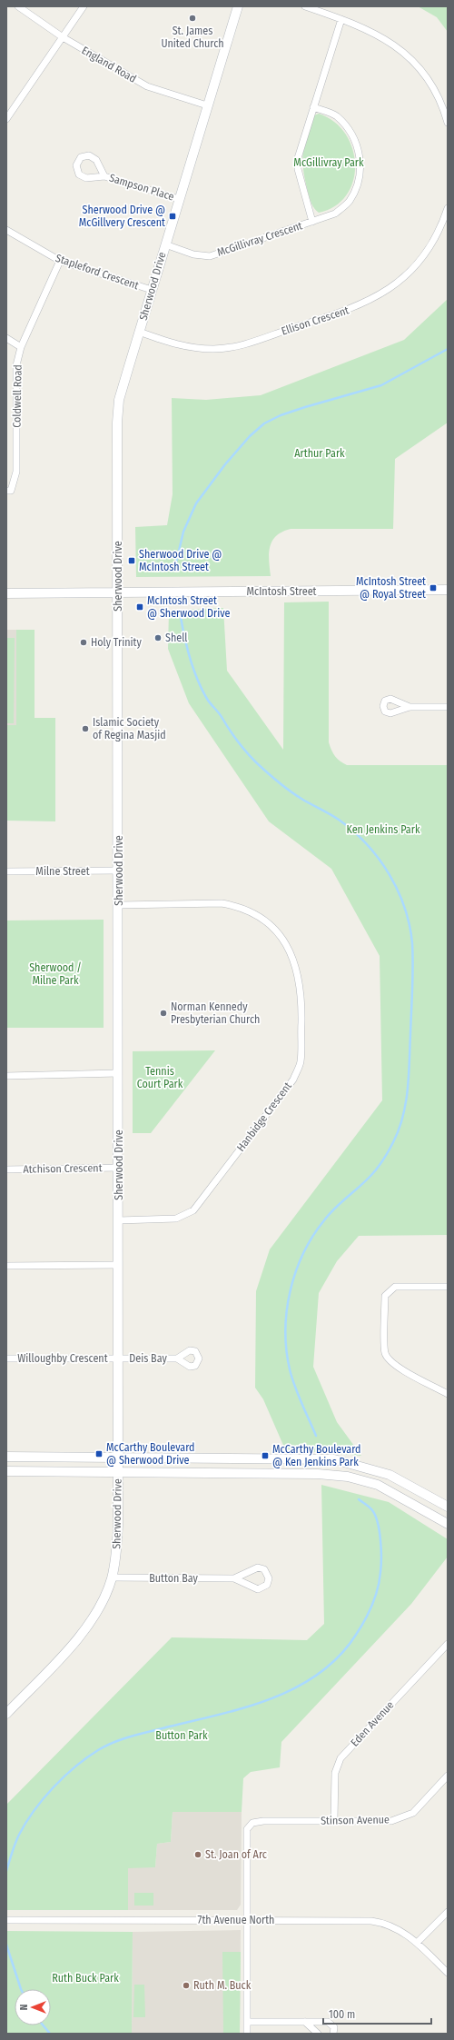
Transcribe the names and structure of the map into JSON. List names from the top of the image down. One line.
{"streets":{"street":["England Road","Sampson Place","McGillivray Crescent","Stapleford Crescent","Sherwood Drive","Ellison Crescent","Coldwell Road","McIntosh Street","Milne Street","Hanbidge Crescent","Atchison Crescent","Willoughby Crescent","Deis Bay","Button Bay","Eden Avenue","Stinson Avenue","7th Avenue North"]},"crossings":[["England Road","Sherwood Drive"],["Sampson Place","Sherwood Drive"],["McGillivray Crescent","Sherwood Drive"],["Stapleford Crescent","Sherwood Drive"],["Stapleford Crescent","Coldwell Road"],["Sherwood Drive","Ellison Crescent"],["Sherwood Drive","McIntosh Street"],["Sherwood Drive","Milne Street"],["Sherwood Drive","Hanbidge Crescent"],["Sherwood Drive","Atchison Crescent"],["Sherwood Drive","Willoughby Crescent"],["Sherwood Drive","Deis Bay"],["Sherwood Drive","Button Bay"],["Willoughby Crescent","Deis Bay"],["Eden Avenue","Stinson Avenue"],["Stinson Avenue","7th Avenue North"]],"parks":["McGillivray Park","Arthur Park","Ken Jenkins Park","Sherwood / Milne Park","Tennis Court Park","Button Park","Ruth Buck Park"],"places":{"other":["St. James United Church","Shell","Holy Trinity","Islamic Society of Regina Masjid","Norman Kennedy Presbyterian Church","St. Joan of Arc","Ruth M. Buck"],"transit":["Sherwood Drive @ McGillvery Crescent","Sherwood Drive @ McIntosh Street","McIntosh Street @ Royal Street","McIntosh Street @ Sherwood Drive","McCarthy Boulevard @ Sherwood Drive","McCarthy Boulevard @ Ken Jenkins Park"]},"scale_bar":"100 m","north":"left"}
